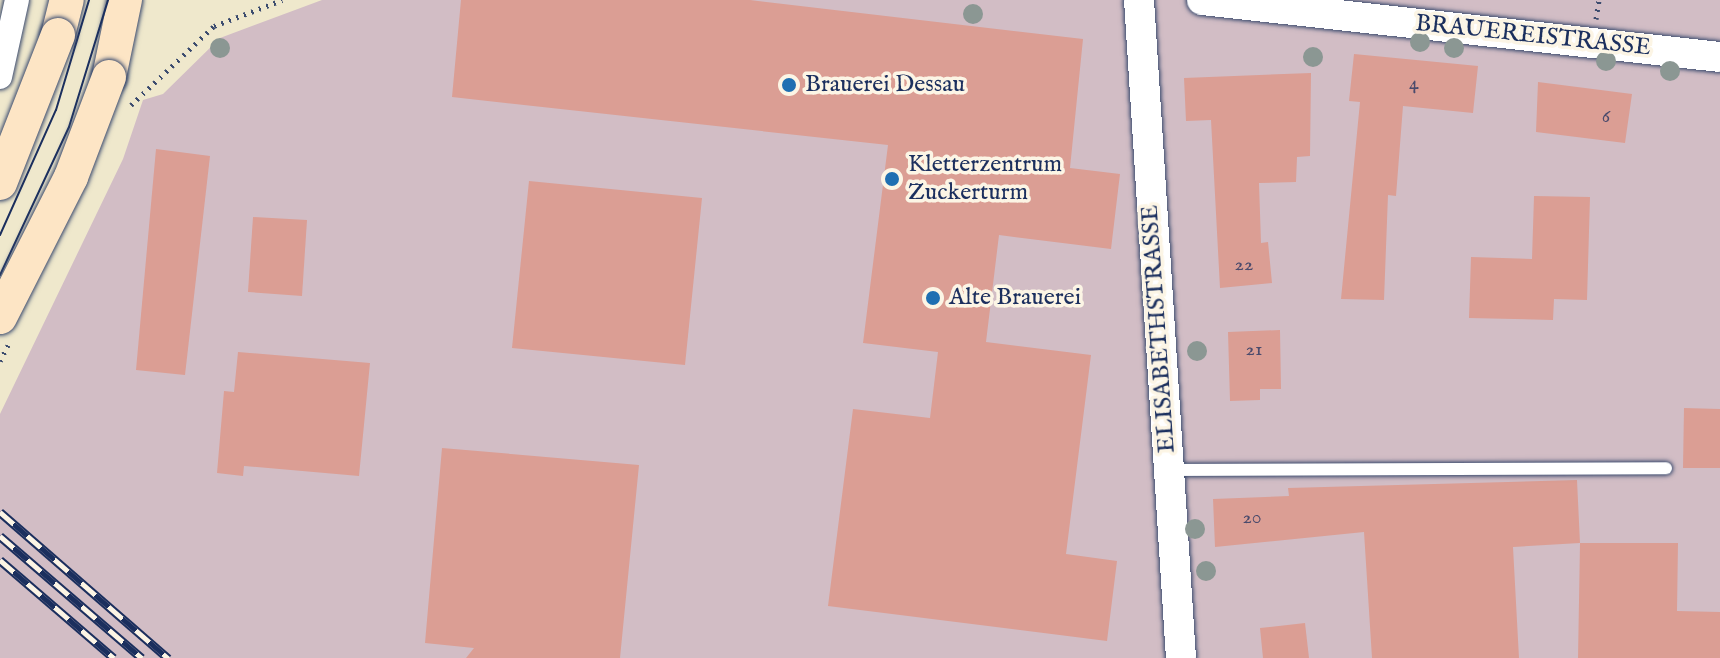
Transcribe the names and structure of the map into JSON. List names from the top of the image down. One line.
{"streets":{"street":["BRAUEREISTRASSE","ELISABETHSTRASSE"]},"places":["Brauerei Dessau","Kletterzentrum Zuckerturm","Alte Brauerei"],"house_numbers":["4","6","22","21","20"]}
